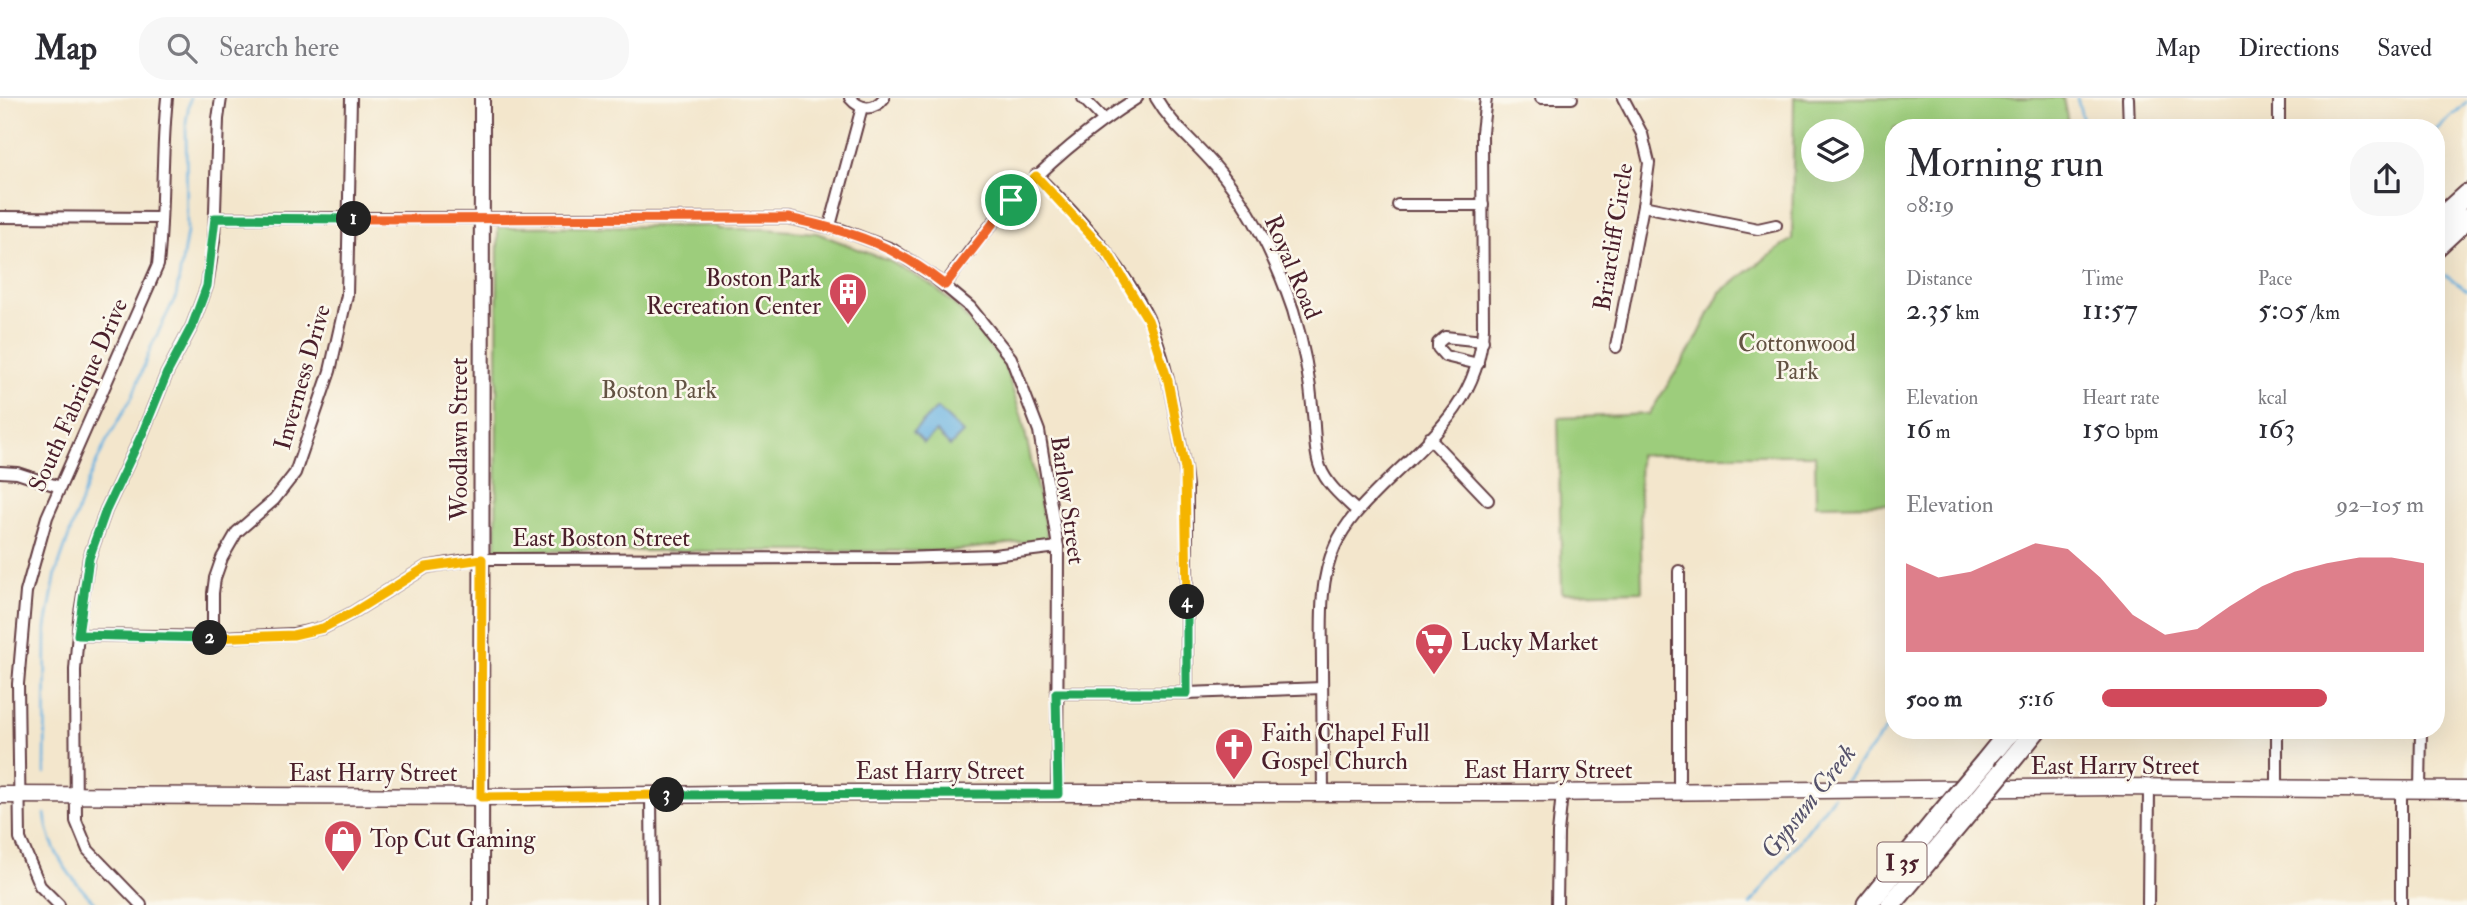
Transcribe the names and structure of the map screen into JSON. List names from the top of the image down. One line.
{"streets":{"highway":["I 35"],"main road":["East Harry Street"],"street":["Briarcliff Circle","Royal Road","Inverness Drive","South Fabrique Drive","Woodlawn Street","Barlow Street","East Boston Street"]},"crossings":[["Inverness Drive","Barlow Street"],["Inverness Drive","East Boston Street"],["South Fabrique Drive","East Harry Street"],["Woodlawn Street","Barlow Street"],["Woodlawn Street","East Boston Street"],["Woodlawn Street","East Harry Street"],["Barlow Street","East Boston Street"],["Barlow Street","East Harry Street"]],"water":["Gypsum Creek"],"parks":["Cottonwood Park","Boston Park"],"places":{"building":["Boston Park Recreation Center"],"supermarket":["Lucky Market"],"church":["Faith Chapel Full Gospel Church"],"shop":["Top Cut Gaming"]},"page":{"header":"Map","search":"Search here","nav":["Map","Directions","Saved"],"heading":["Morning run","08:19"],"pins":["1","4","2","3"],"stats":[["Distance","2.35 km"],["Time","11:57"],["Pace","5:05 /km"],["Elevation","16 m"],["Heart rate","150 bpm"],["kcal","163"]],"chart":["Elevation","92–105 m"],"list":[{"name":"500 m","note":"5:16"}]}}
